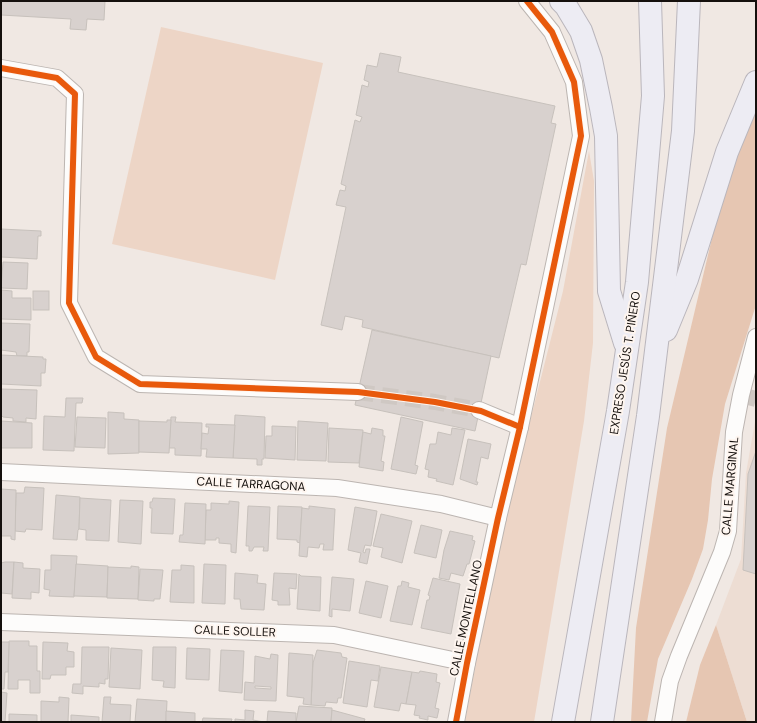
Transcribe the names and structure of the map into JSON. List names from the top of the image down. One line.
{"streets":{"highway":["EXPRESO JESÚS T. PIÑERO"],"street":["CALLE TARRAGONA","CALLE MARGINAL","CALLE MONTELLANO","CALLE SOLLER"]},"crossings":[["CALLE TARRAGONA","CALLE MONTELLANO"],["CALLE MONTELLANO","CALLE SOLLER"]]}
